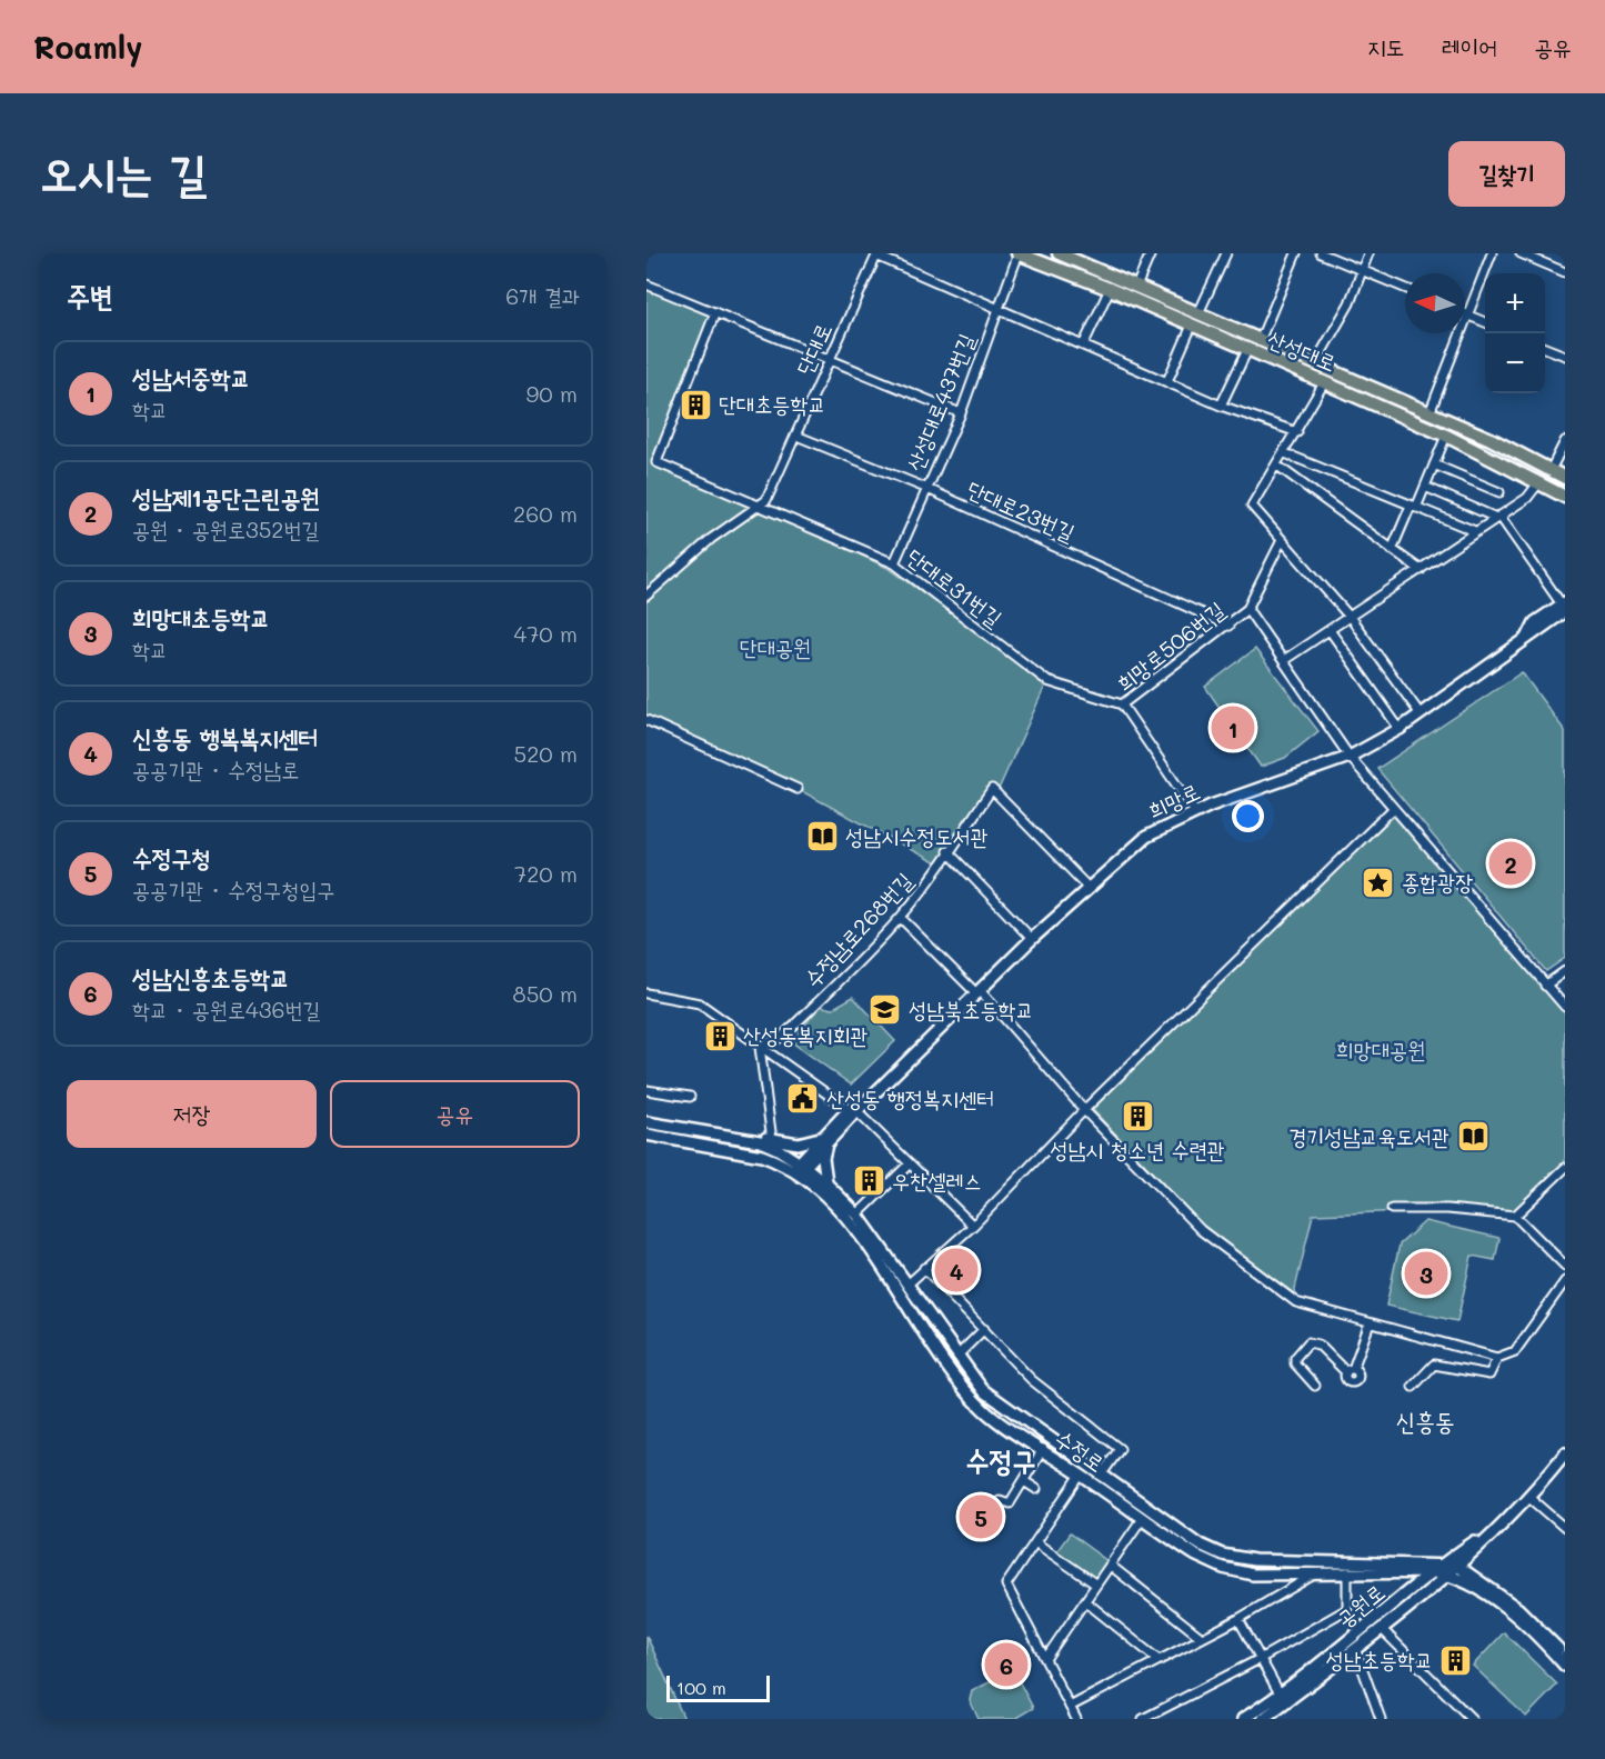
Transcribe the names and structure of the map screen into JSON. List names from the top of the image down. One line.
{"streets":{"main road":["산성대로","희망로","수정로","공원로"],"street":["단대로","산성대로437번길","단대로23번길","단대로31번길","희망로506번길","수정남로268번길"]},"crossings":[["단대로","단대로23번길"],["단대로","단대로31번길"],["산성대로","산성대로437번길"],["산성대로437번길","단대로23번길"],["산성대로437번길","단대로31번길"],["단대로23번길","희망로506번길"],["단대로31번길","희망로506번길"],["희망로506번길","희망로"],["희망로","수정남로268번길"],["희망로","수정로"],["수정로","공원로"]],"districts":["신흥동","수정구"],"parks":["단대공원","희망대공원"],"places":{"building":["단대초등학교","산성동복지회관","성남시 청소년 수련관","우찬셀레스","성남초등학교"],"library":["성남시수정도서관","경기성남교육도서관"],"place":["종합광장"],"school or university":["성남북초등학교"],"public building":["산성동 행정복지센터"]},"scale_bar":"100 m","north":"left","page":{"header":"Roamly","nav":["지도","레이어","공유"],"title":"오시는 길","buttons":["길찾기",["저장","공유"]],"heading":["주변","6개 결과"],"map_buttons":["+","−"],"list":[{"mark":"1","name":"성남서중학교","note":"학교","value":"90 m"},{"mark":"2","name":"성남제1공단근린공원","note":"공원 · 공원로352번길","value":"260 m"},{"mark":"3","name":"희망대초등학교","note":"학교","value":"470 m"},{"mark":"4","name":"신흥동 행복복지센터","note":"공공기관 · 수정남로","value":"520 m"},{"mark":"5","name":"수정구청","note":"공공기관 · 수정구청입구","value":"720 m"},{"mark":"6","name":"성남신흥초등학교","note":"학교 · 공원로436번길","value":"850 m"}],"pins":["1","2","4","3","5","6"],"scale":"100 m"}}
